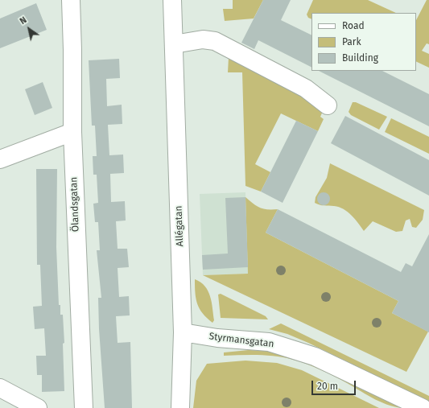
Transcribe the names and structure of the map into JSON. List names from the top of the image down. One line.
{"streets":{"street":["Ölandsgatan","Allégatan","Styrmansgatan"]},"crossings":[["Allégatan","Styrmansgatan"]],"legend":["Road","Park","Building"],"scale_bar":"20 m","north":"top left"}
